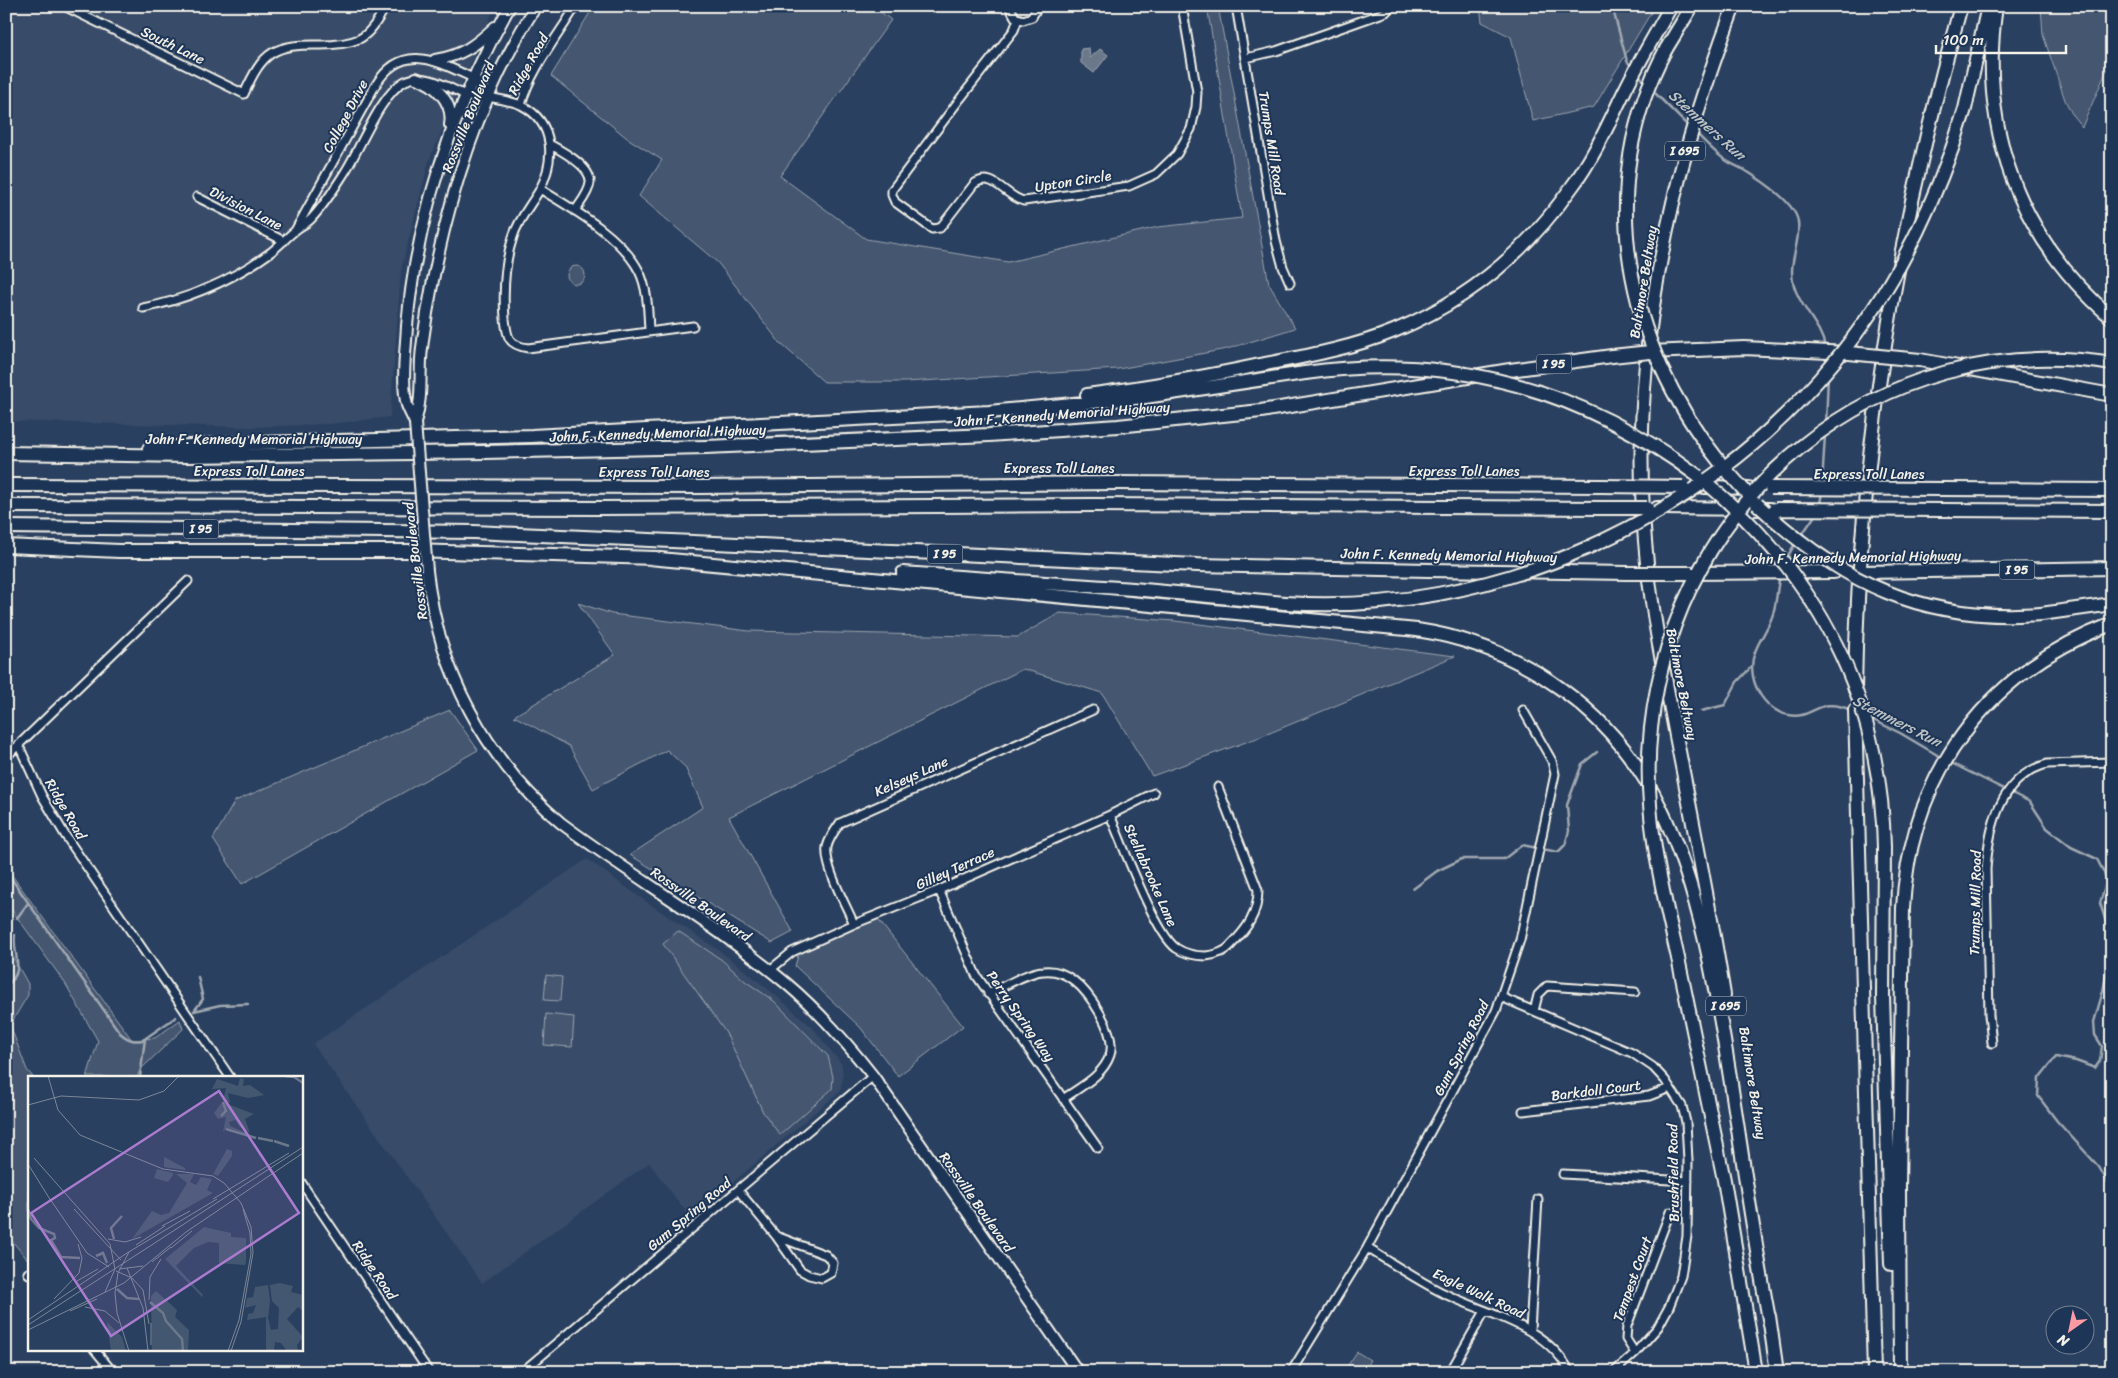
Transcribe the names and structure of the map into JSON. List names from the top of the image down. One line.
{"streets":{"highway":["I 695","Baltimore Beltway","I 95","John F. Kennedy Memorial Highway","Express Toll Lanes"],"main road":["Rossville Boulevard"],"street":["South Lane","Ridge Road","College Drive","Trumps Mill Road","Upton Circle","Division Lane","Kelseys Lane","Gilley Terrace","Stellabrooke Lane","Perry Spring Way","Gum Spring Road","Barkdoll Court","Brushfield Road","Tempest Court","Eagle Walk Road"]},"crossings":[["Ridge Road","Rossville Boulevard"],["College Drive","Rossville Boulevard"],["College Drive","Division Lane"],["Rossville Boulevard","Gilley Terrace"],["Rossville Boulevard","Gum Spring Road"],["Kelseys Lane","Gilley Terrace"],["Gilley Terrace","Stellabrooke Lane"],["Gilley Terrace","Perry Spring Way"],["Gum Spring Road","Brushfield Road"],["Gum Spring Road","Eagle Walk Road"],["Barkdoll Court","Brushfield Road"],["Brushfield Road","Tempest Court"]],"water":["Stemmers Run"],"scale_bar":"100 m","north":"bottom left"}
